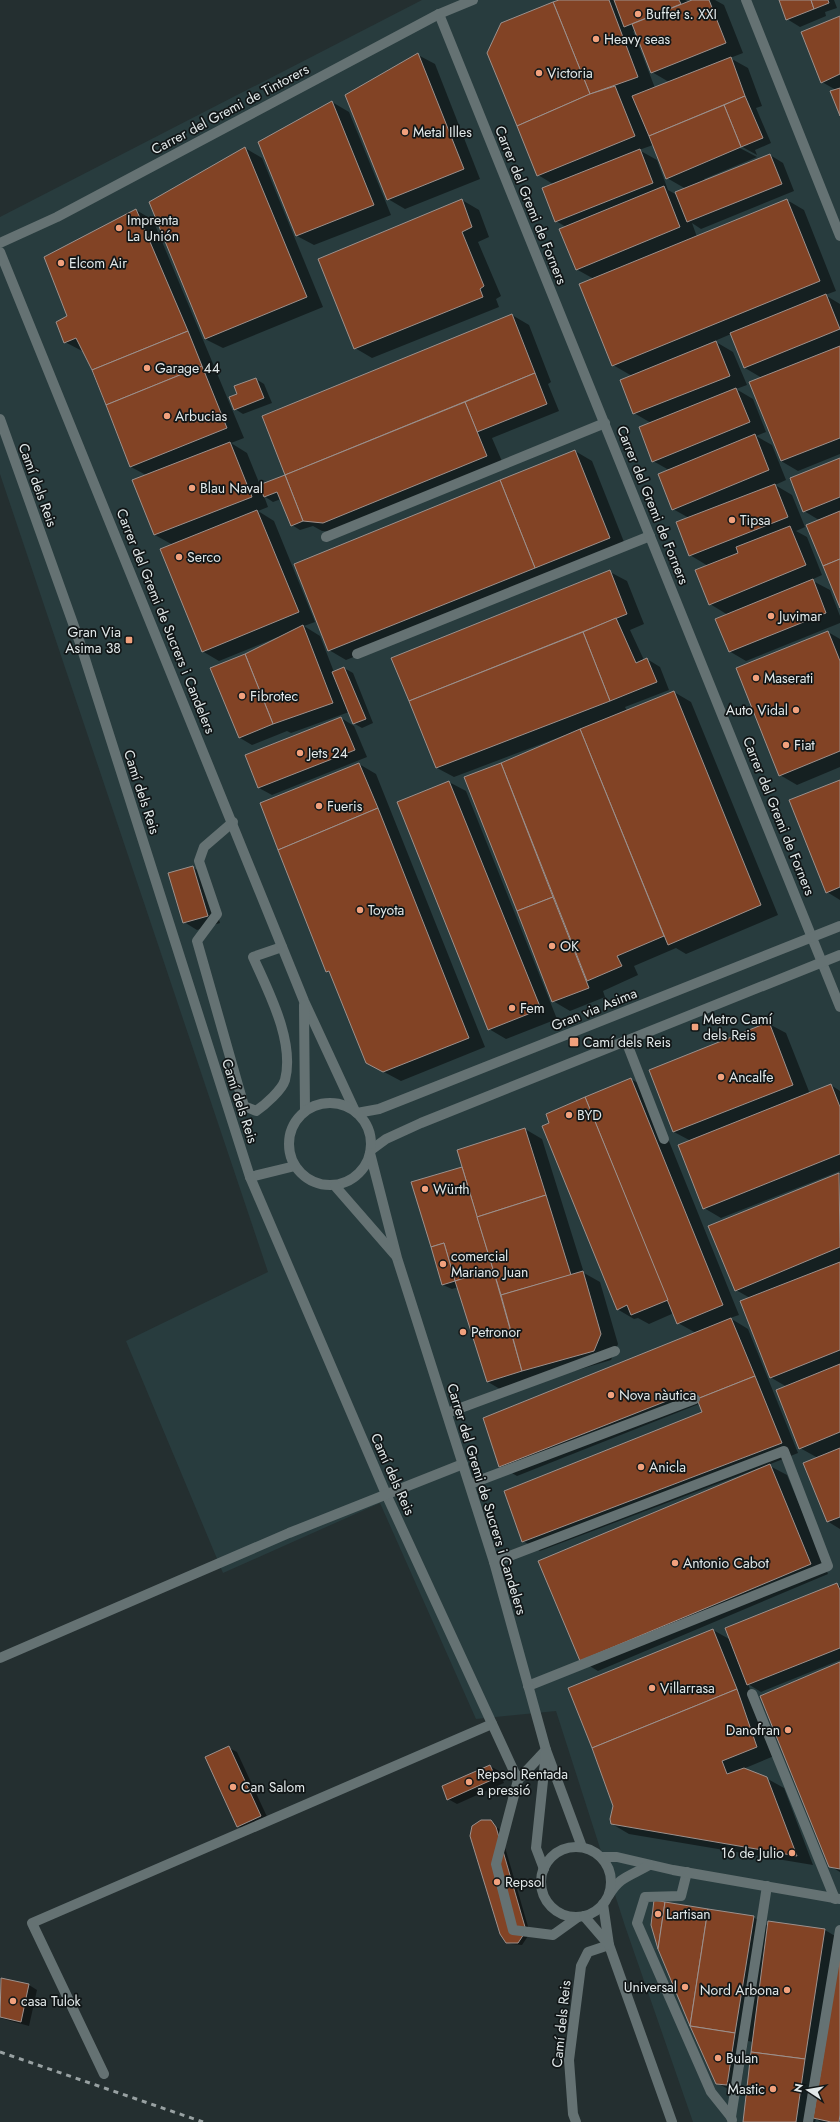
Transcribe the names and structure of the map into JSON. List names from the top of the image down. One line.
{"streets":{"street":["Carrer del Gremi de Tintorers","Carrer del Gremi de Forners","Camí dels Reis","Carrer del Gremi de Sucrers i Candelers","Gran via Asima"]},"crossings":[["Carrer del Gremi de Tintorers","Carrer del Gremi de Forners"],["Carrer del Gremi de Forners","Gran via Asima"],["Carrer del Gremi de Sucrers i Candelers","Gran via Asima"]],"places":{"other":["Buffet s. XXI","Heavy seas","Victoria","Metal Illes","Imprenta La Unión","Elcom Air","Garage 44","Arbucias","Blau Naval","Tipsa","Serco","Juvimar","Maserati","Fibrotec","Auto Vidal","Fiat","Jets 24","Fueris","Toyota","OK","Fem","Ancalfe","BYD","Würth","comercial Mariano Juan","Petronor","Nova nàutica","Anicla","Antonio Cabot","Villarrasa","Danofran","Repsol Rentada a pressió","Can Salom","16 de Julio","Repsol","Lartisan","Universal","Nord Arbona","casa Tulok","Bulan","Mastic"],"transit":["Gran Via Asima 38","Metro Camí dels Reis","Camí dels Reis"]},"north":"left"}
